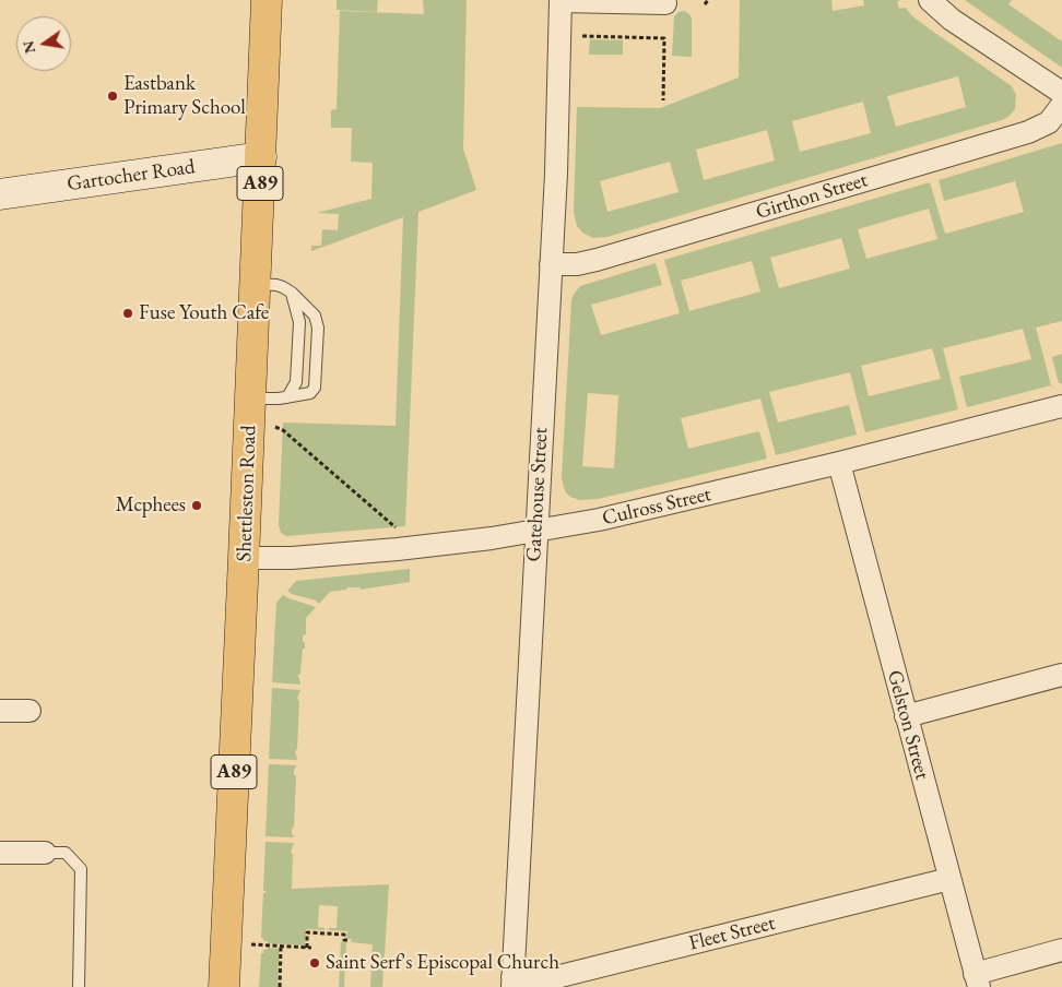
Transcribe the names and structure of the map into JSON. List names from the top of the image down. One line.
{"streets":{"main road":["Gartocher Road","A89","Shettleston Road"],"street":["Girthon Street","Gatehouse Street","Culross Street","Gelston Street","Fleet Street"]},"crossings":[["Gartocher Road","Shettleston Road"],["Girthon Street","Gatehouse Street"],["Shettleston Road","Culross Street"],["Gatehouse Street","Culross Street"],["Gatehouse Street","Fleet Street"],["Culross Street","Gelston Street"],["Gelston Street","Fleet Street"]],"places":["Eastbank Primary School","Fuse Youth Cafe","Mcphees","Saint Serf's Episcopal Church"],"north":"left"}
